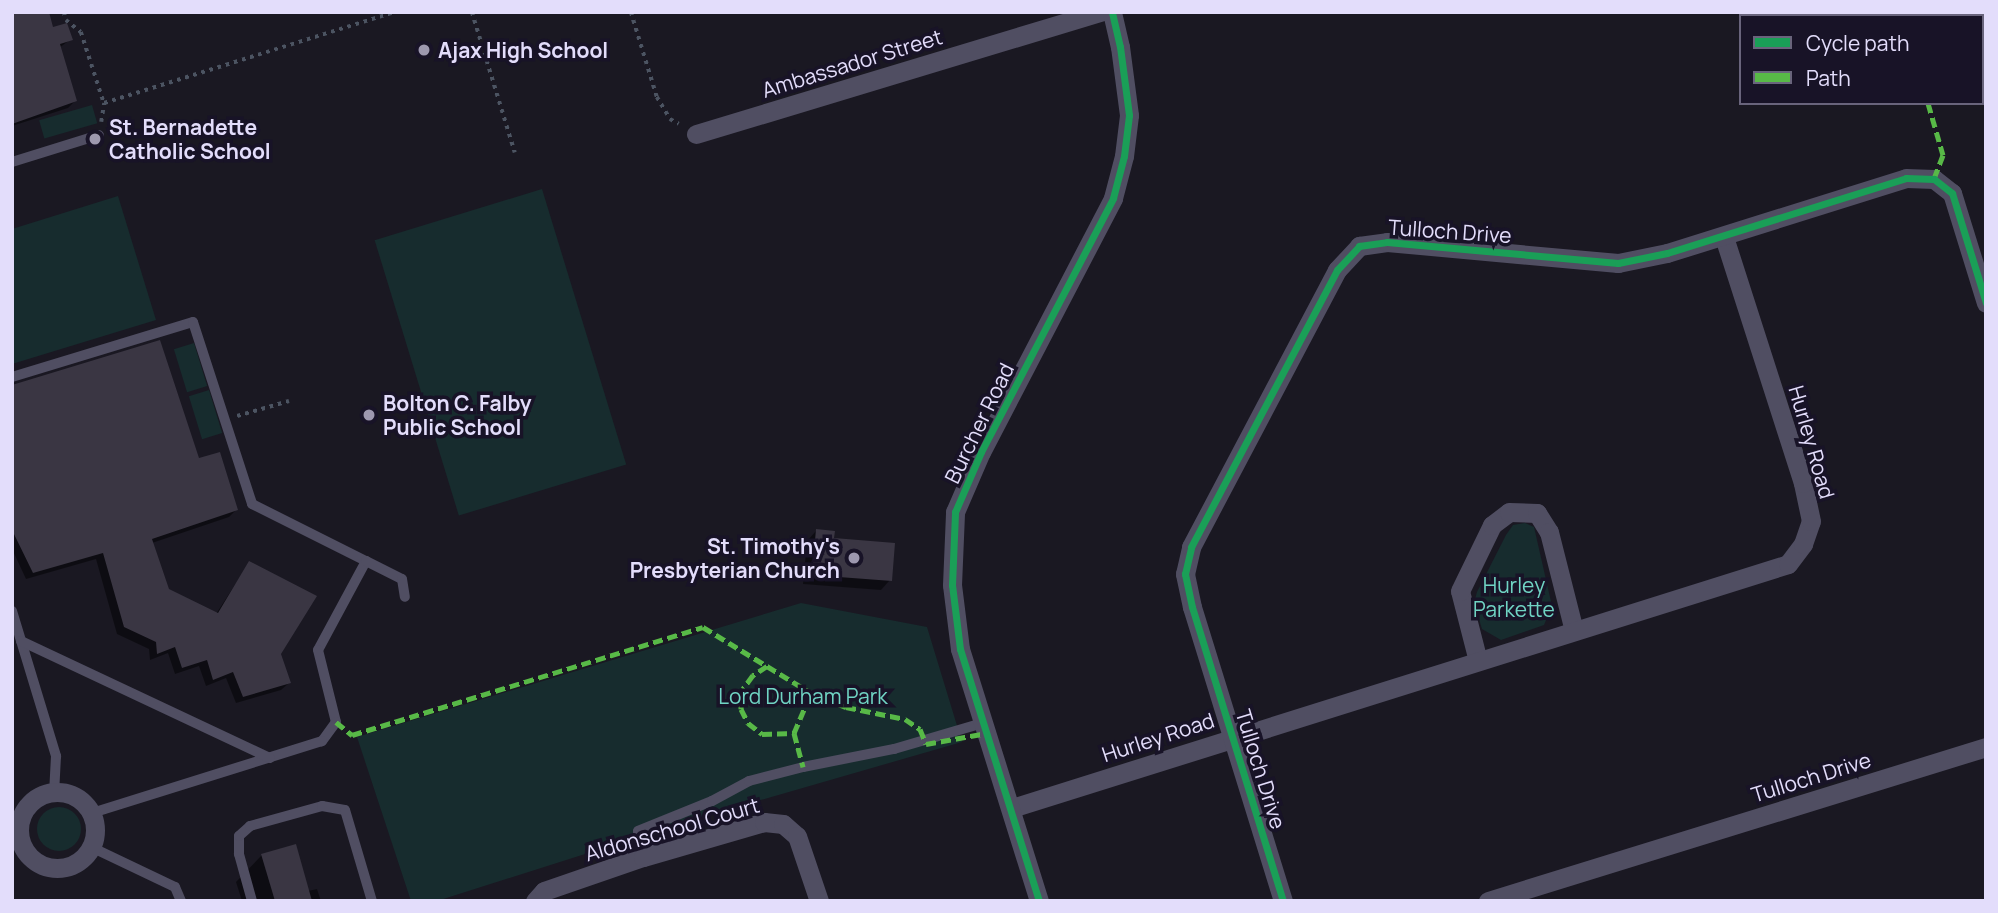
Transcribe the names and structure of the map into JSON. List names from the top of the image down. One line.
{"streets":{"street":["Ambassador Street","Tulloch Drive","Burcher Road","Hurley Road","Aldonschool Court"]},"crossings":[["Tulloch Drive","Hurley Road"],["Burcher Road","Hurley Road"]],"parks":["Hurley Parkette","Lord Durham Park"],"places":["Ajax High School","St. Bernadette Catholic School","Bolton C. Falby Public School","St. Timothy's Presbyterian Church"],"legend":["Cycle path","Path"]}
